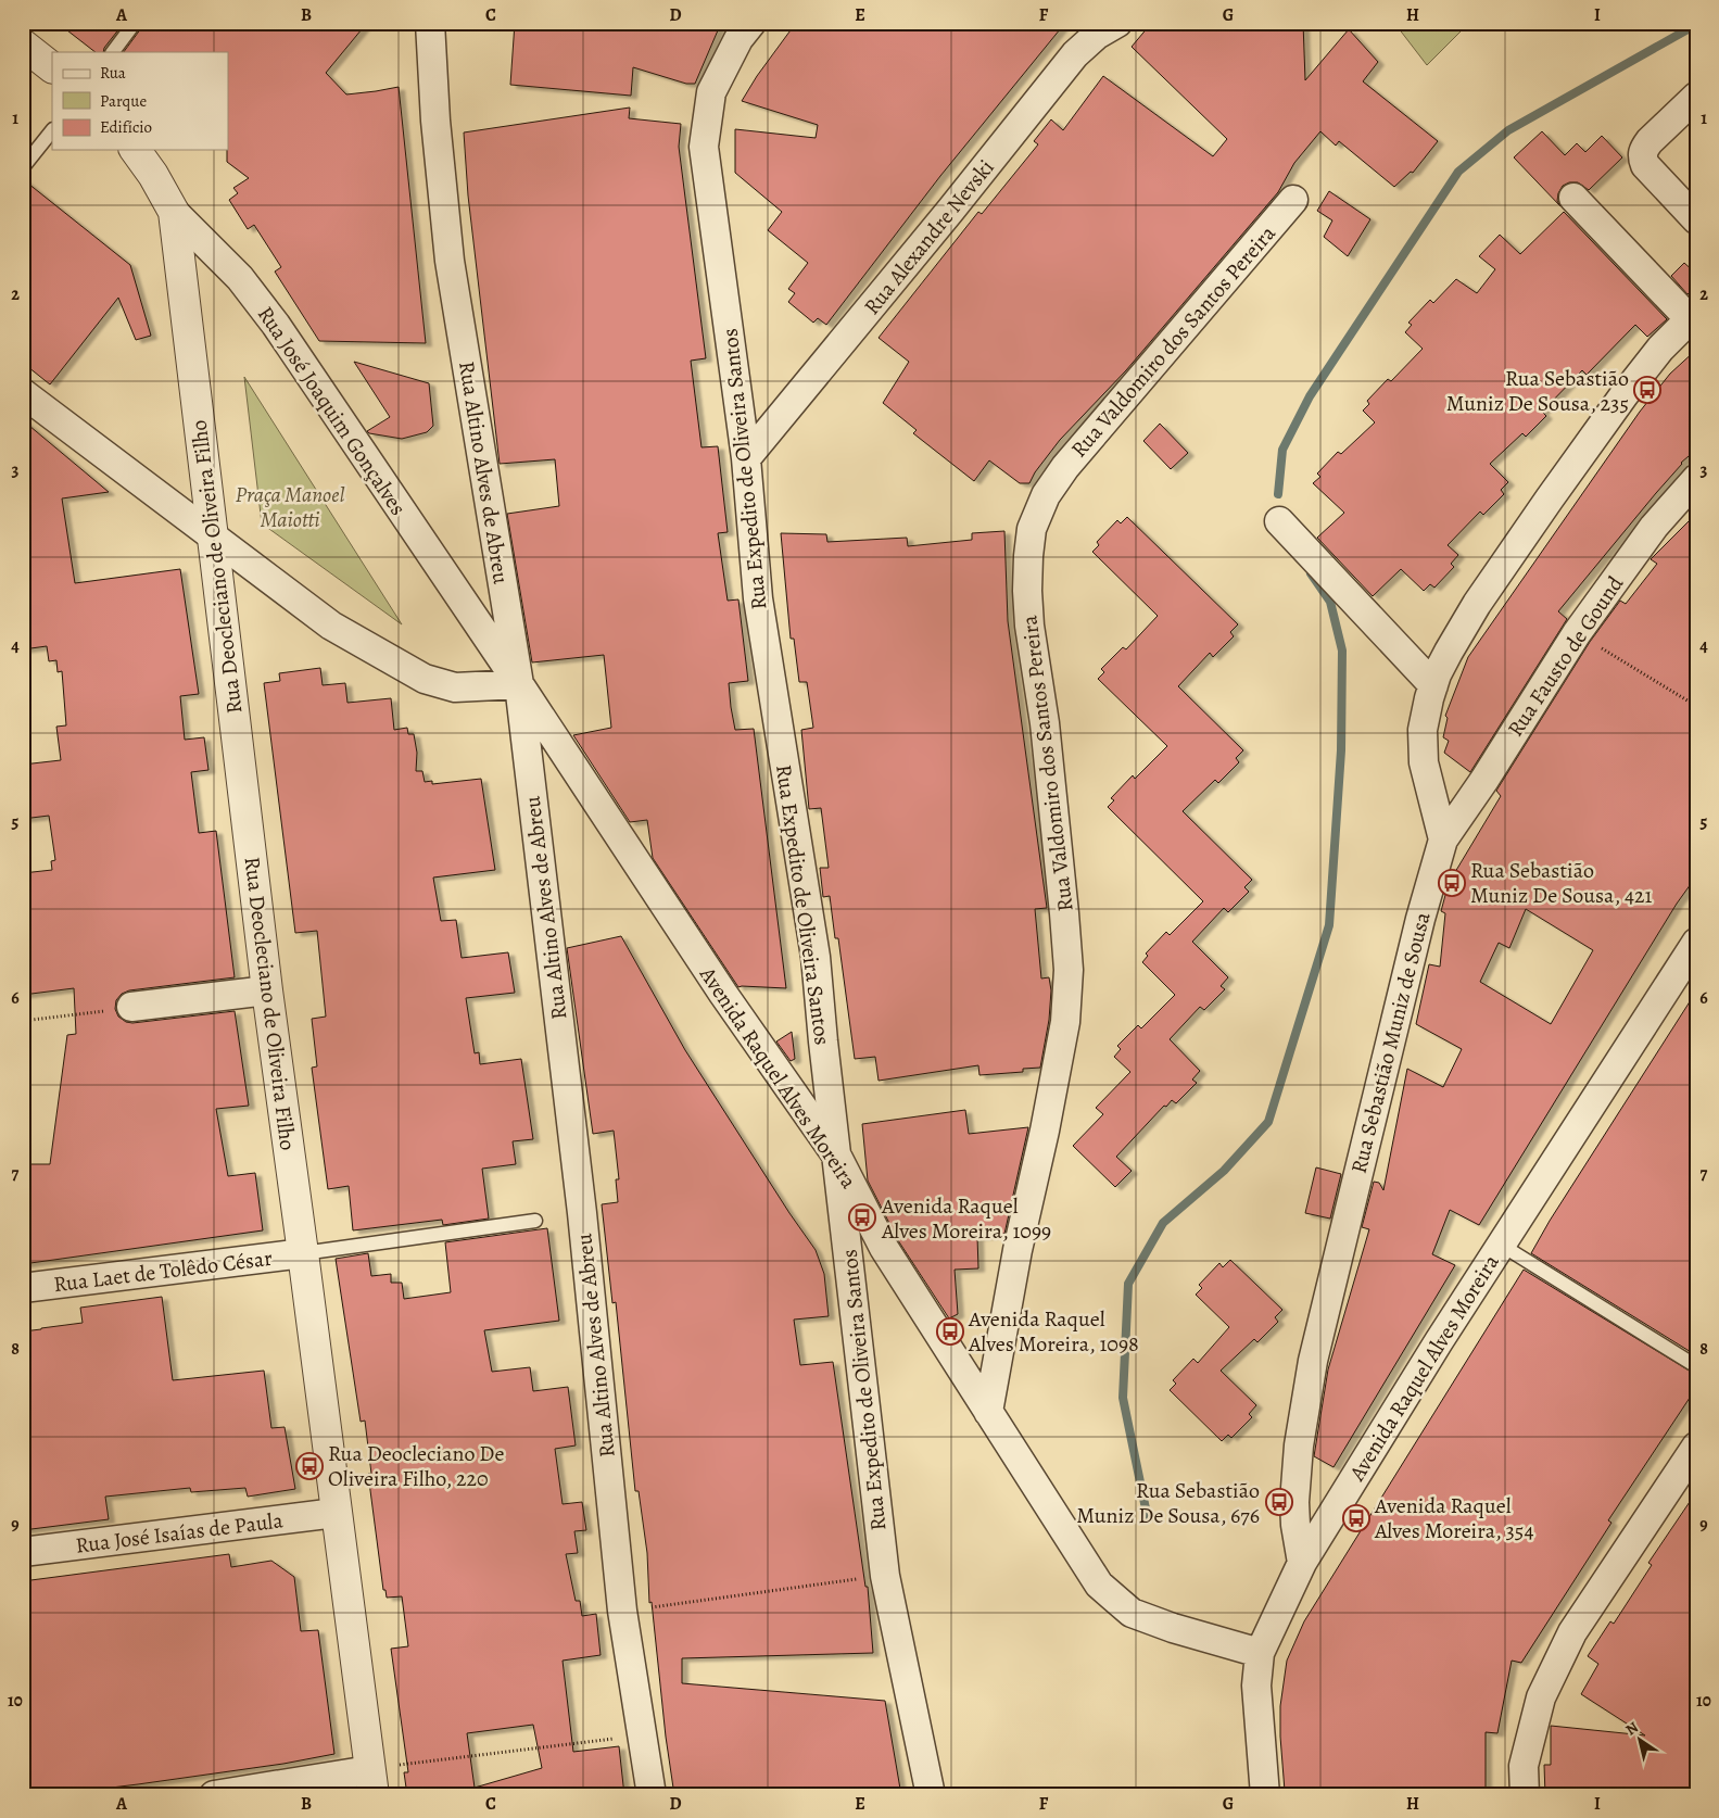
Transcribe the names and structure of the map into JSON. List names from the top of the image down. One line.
{"streets":{"street":["Rua Alexandre Nevski","Rua Valdomiro dos Santos Pereira","Rua José Joaquim Gonçalves","Rua Expedito de Oliveira Santos","Rua Altino Alves de Abreu","Rua Deocleciano de Oliveira Filho","Rua Fausto de Gound","Rua Sebastião Muniz de Sousa","Avenida Raquel Alves Moreira","Rua Laet de Tolêdo César","Rua José Isaías de Paula"]},"crossings":[["Rua Alexandre Nevski","Rua Expedito de Oliveira Santos"],["Rua Valdomiro dos Santos Pereira","Avenida Raquel Alves Moreira"],["Rua José Joaquim Gonçalves","Rua Altino Alves de Abreu"],["Rua José Joaquim Gonçalves","Rua Deocleciano de Oliveira Filho"],["Rua José Joaquim Gonçalves","Avenida Raquel Alves Moreira"],["Rua Expedito de Oliveira Santos","Avenida Raquel Alves Moreira"],["Rua Altino Alves de Abreu","Avenida Raquel Alves Moreira"],["Rua Deocleciano de Oliveira Filho","Rua Laet de Tolêdo César"],["Rua Deocleciano de Oliveira Filho","Rua José Isaías de Paula"],["Rua Fausto de Gound","Rua Sebastião Muniz de Sousa"],["Rua Sebastião Muniz de Sousa","Avenida Raquel Alves Moreira"]],"parks":["Praça Manoel Maiotti"],"places":{"bus stop":["Rua Sebastião Muniz De Sousa, 235","Rua Sebastião Muniz De Sousa, 421","Avenida Raquel Alves Moreira, 1099","Avenida Raquel Alves Moreira, 1098","Rua Deocleciano De Oliveira Filho, 220","Rua Sebastião Muniz De Sousa, 676","Avenida Raquel Alves Moreira, 354"]},"legend":["Rua","Parque","Edifício"],"north":"top left","grid":{"columns":["A","B","C","D","E","F","G","H","I"],"rows":["1","2","3","4","5","6","7","8","9","10"]}}
